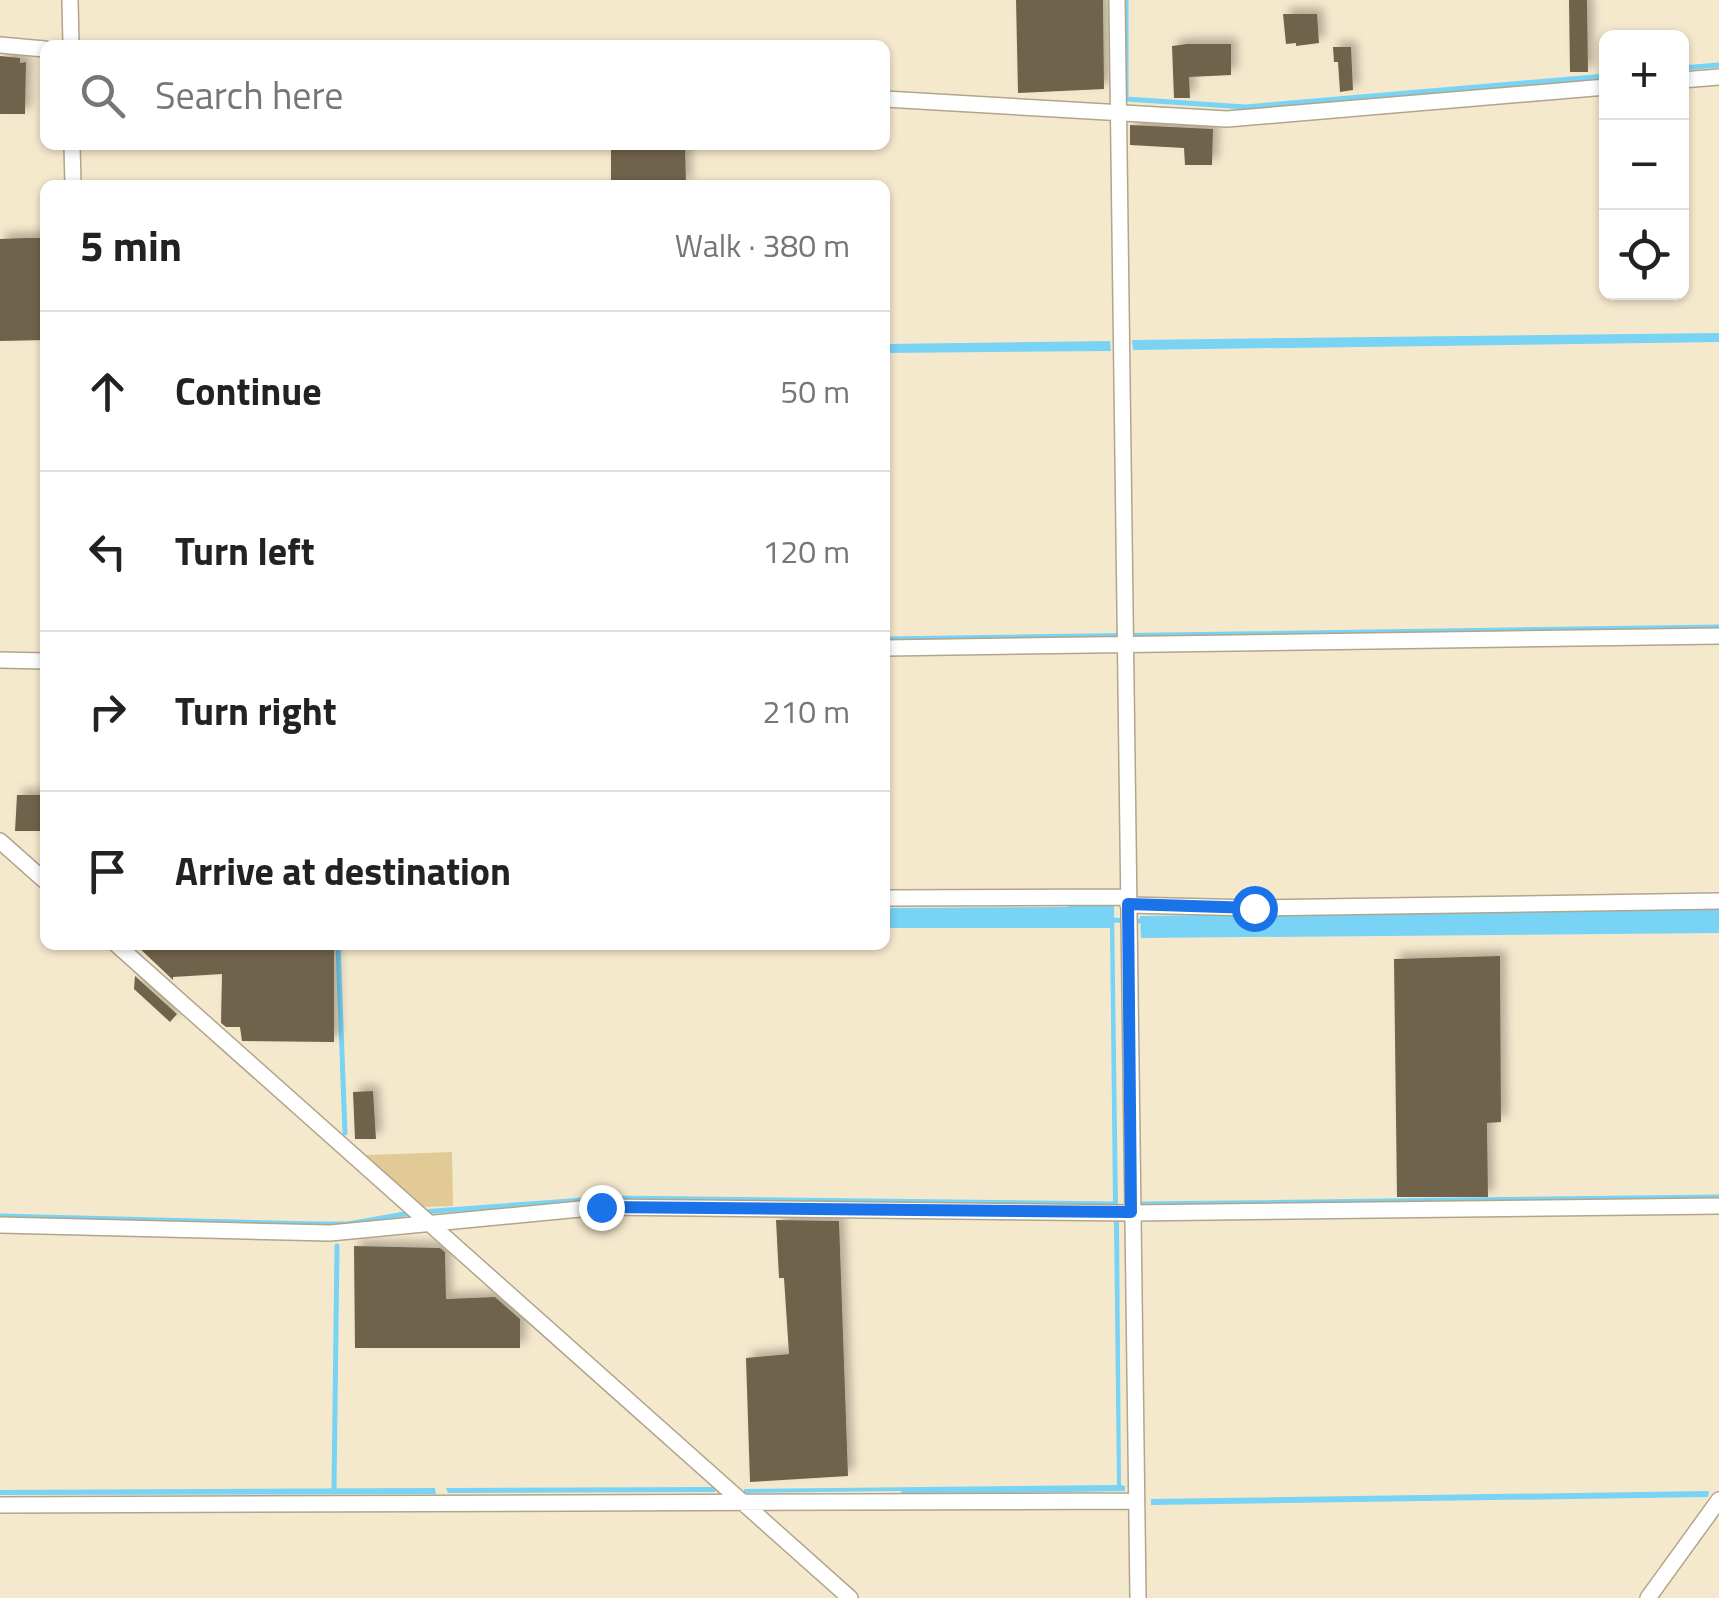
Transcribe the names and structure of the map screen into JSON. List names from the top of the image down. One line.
{"page":{"map_buttons":["+","−"],"search":"Search here","heading":["5 min","Walk · 380 m"],"list":[["Continue","50 m"],["Turn left","120 m"],["Turn right","210 m"],"Arrive at destination"]}}
